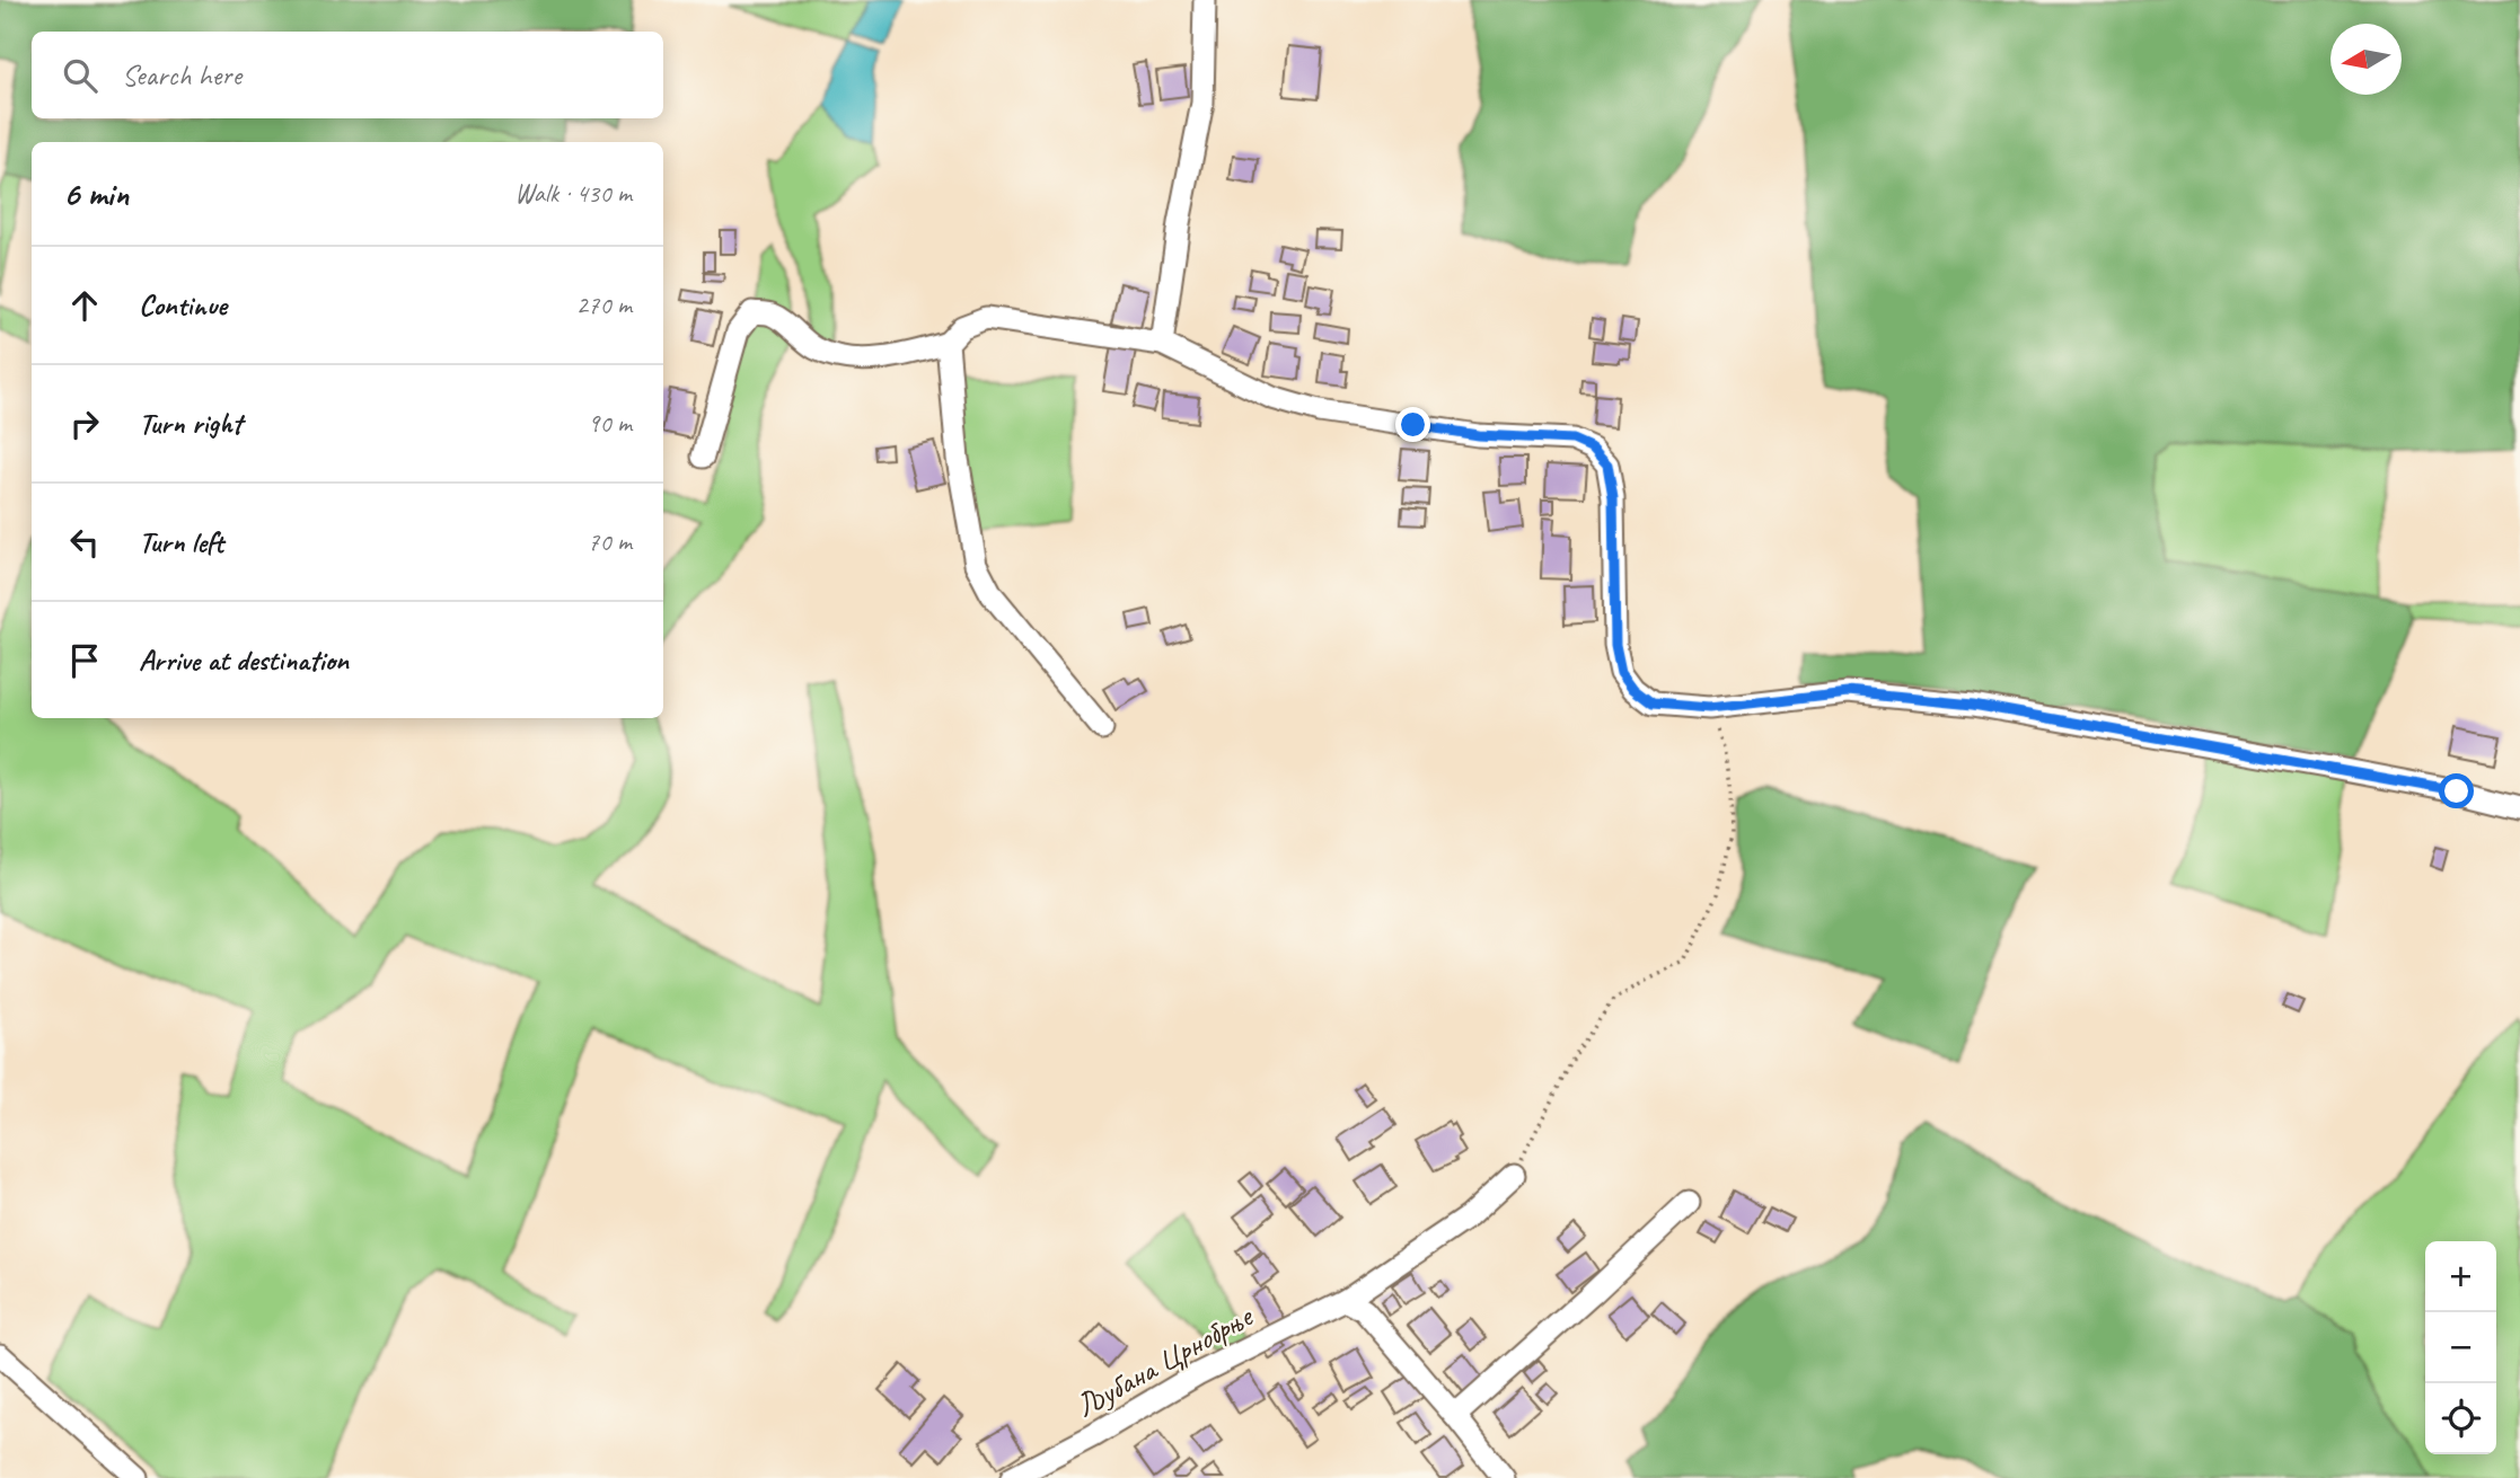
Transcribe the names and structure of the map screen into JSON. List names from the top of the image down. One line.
{"streets":{"street":["Љубана Црнобрње"]},"north":"left","page":{"search":"Search here","heading":["6 min","Walk · 430 m"],"list":[["Continue","270 m"],["Turn right","90 m"],["Turn left","70 m"],"Arrive at destination"],"map_buttons":["+","−"]}}
